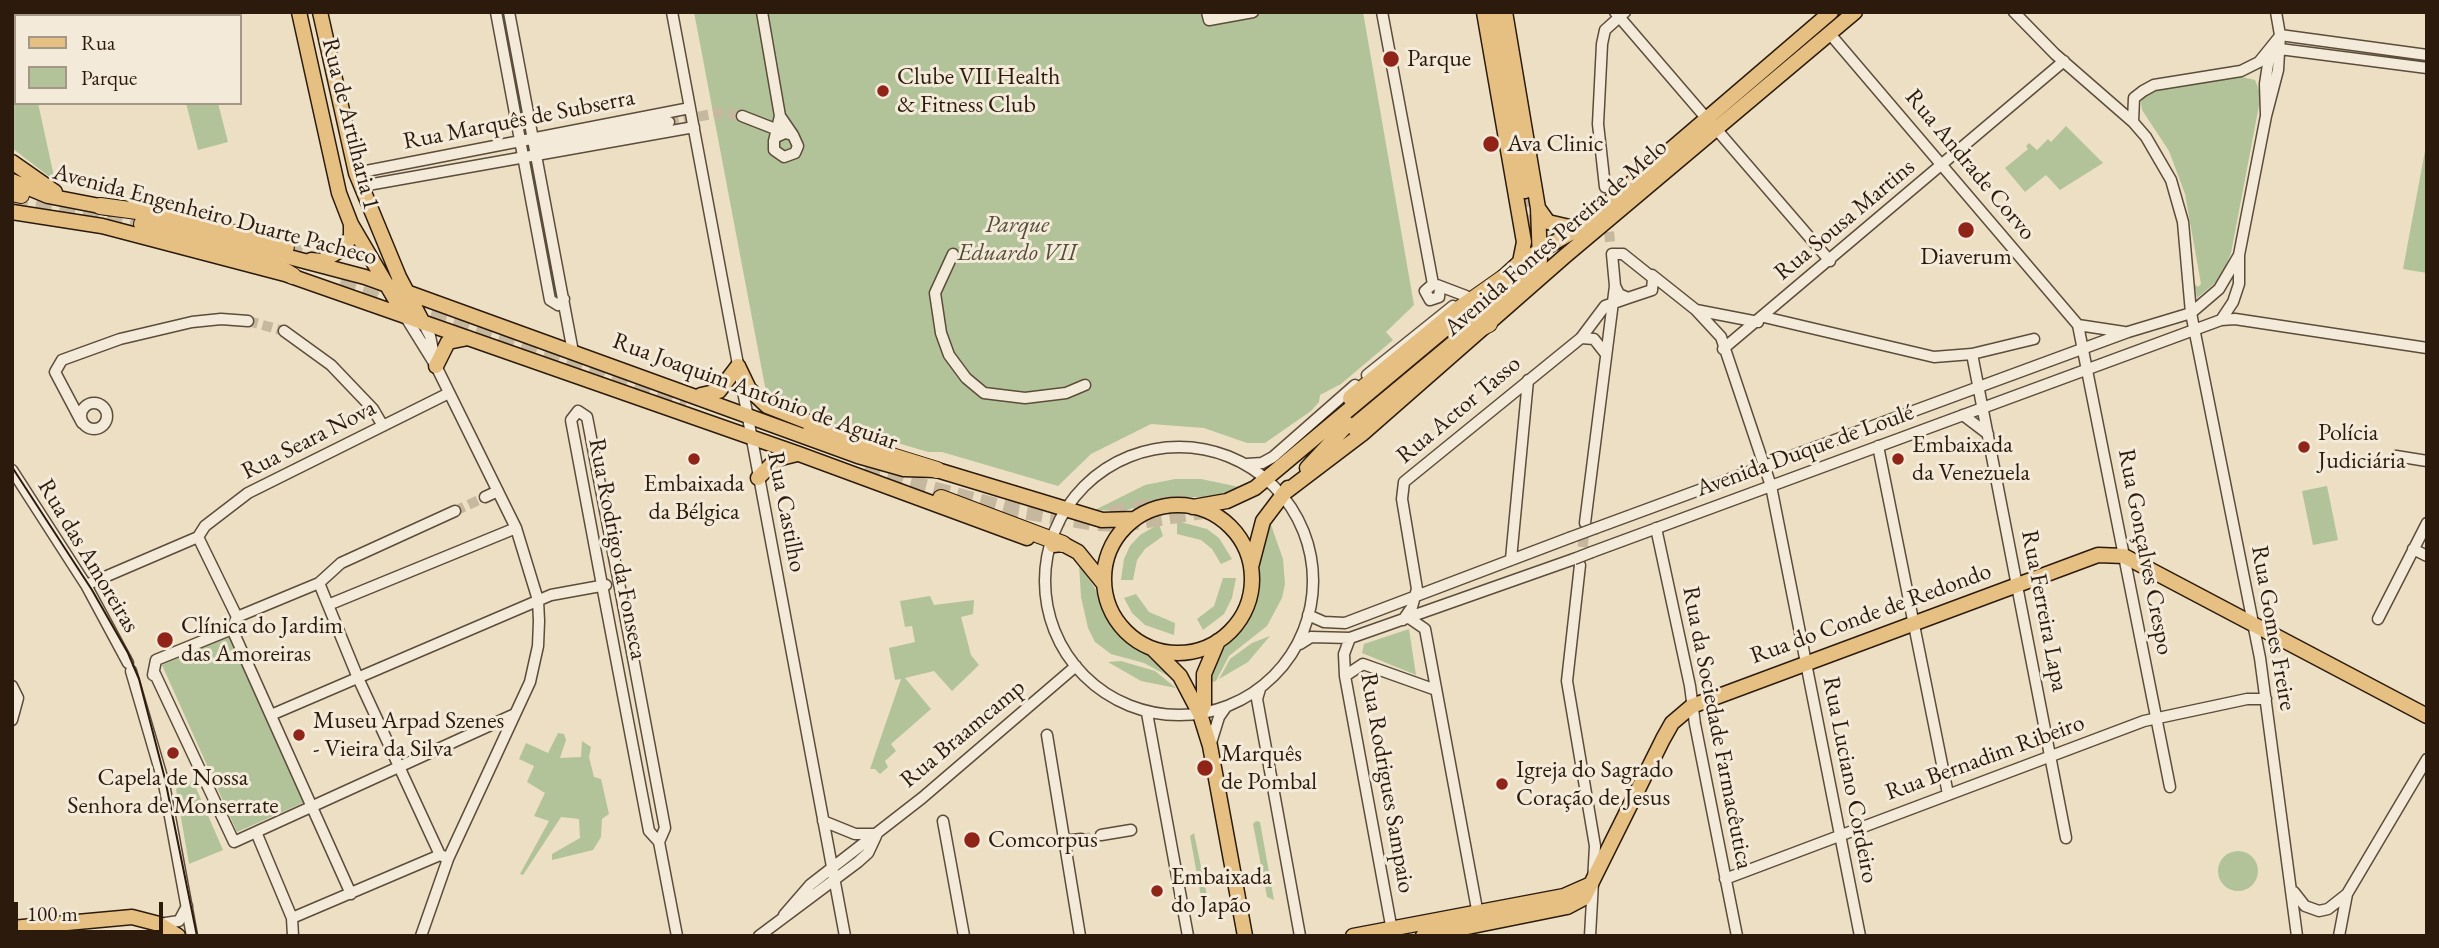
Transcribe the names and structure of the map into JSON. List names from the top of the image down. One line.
{"streets":{"highway":["Avenida Fontes Pereira de Melo"],"main road":["Rua de Artilharia 1","Avenida Engenheiro Duarte Pacheco","Rua Joaquim António de Aguiar","Rua do Conde de Redondo"],"street":["Rua Marquês de Subserra","Rua Andrade Corvo","Rua Sousa Martins","Rua Actor Tasso","Rua Seara Nova","Avenida Duque de Loulé","Rua Castilho","Rua Rodrigo da Fonseca","Rua Gonçalves Crespo","Rua das Amoreiras","Rua Ferreira Lapa","Rua Gomes Freire","Rua da Sociedade Farmacêutica","Rua Braamcamp","Rua Bernadim Ribeiro","Rua Luciano Cordeiro","Rua Rodrigues Sampaio"]},"crossings":[["Rua Marquês de Subserra","Rua de Artilharia 1"],["Rua Marquês de Subserra","Rua Castilho"],["Rua de Artilharia 1","Avenida Engenheiro Duarte Pacheco"],["Rua de Artilharia 1","Rua Joaquim António de Aguiar"],["Rua Andrade Corvo","Rua Sousa Martins"],["Rua Andrade Corvo","Avenida Fontes Pereira de Melo"],["Rua Andrade Corvo","Avenida Duque de Loulé"],["Rua Andrade Corvo","Rua Gonçalves Crespo"],["Avenida Engenheiro Duarte Pacheco","Rua Joaquim António de Aguiar"],["Rua Sousa Martins","Rua Gomes Freire"],["Rua Sousa Martins","Rua Luciano Cordeiro"],["Avenida Fontes Pereira de Melo","Rua Joaquim António de Aguiar"],["Rua Joaquim António de Aguiar","Rua Castilho"],["Rua Actor Tasso","Avenida Duque de Loulé"],["Avenida Duque de Loulé","Rua Gonçalves Crespo"],["Avenida Duque de Loulé","Rua Ferreira Lapa"],["Avenida Duque de Loulé","Rua Gomes Freire"],["Avenida Duque de Loulé","Rua da Sociedade Farmacêutica"],["Avenida Duque de Loulé","Rua Luciano Cordeiro"],["Avenida Duque de Loulé","Rua Rodrigues Sampaio"],["Rua Castilho","Rua Braamcamp"],["Rua Gonçalves Crespo","Rua do Conde de Redondo"],["Rua Gonçalves Crespo","Rua Bernadim Ribeiro"],["Rua Ferreira Lapa","Rua do Conde de Redondo"],["Rua Ferreira Lapa","Rua Bernadim Ribeiro"],["Rua do Conde de Redondo","Rua da Sociedade Farmacêutica"],["Rua do Conde de Redondo","Rua Luciano Cordeiro"],["Rua Gomes Freire","Rua Bernadim Ribeiro"],["Rua da Sociedade Farmacêutica","Rua Bernadim Ribeiro"],["Rua Bernadim Ribeiro","Rua Luciano Cordeiro"]],"parks":["Parque Eduardo VII"],"places":["Parque","Clube VII Health & Fitness Club","Ava Clinic","Diaverum","Polícia Judiciária","Embaixada da Bélgica","Embaixada da Venezuela","Clínica do Jardim das Amoreiras","Museu Arpad Szenes - Vieira da Silva","Capela de Nossa Senhora de Monserrate","Marquês de Pombal","Igreja do Sagrado Coração de Jesus","Comcorpus","Embaixada do Japão"],"legend":["Rua","Parque"],"scale_bar":"100 m"}
